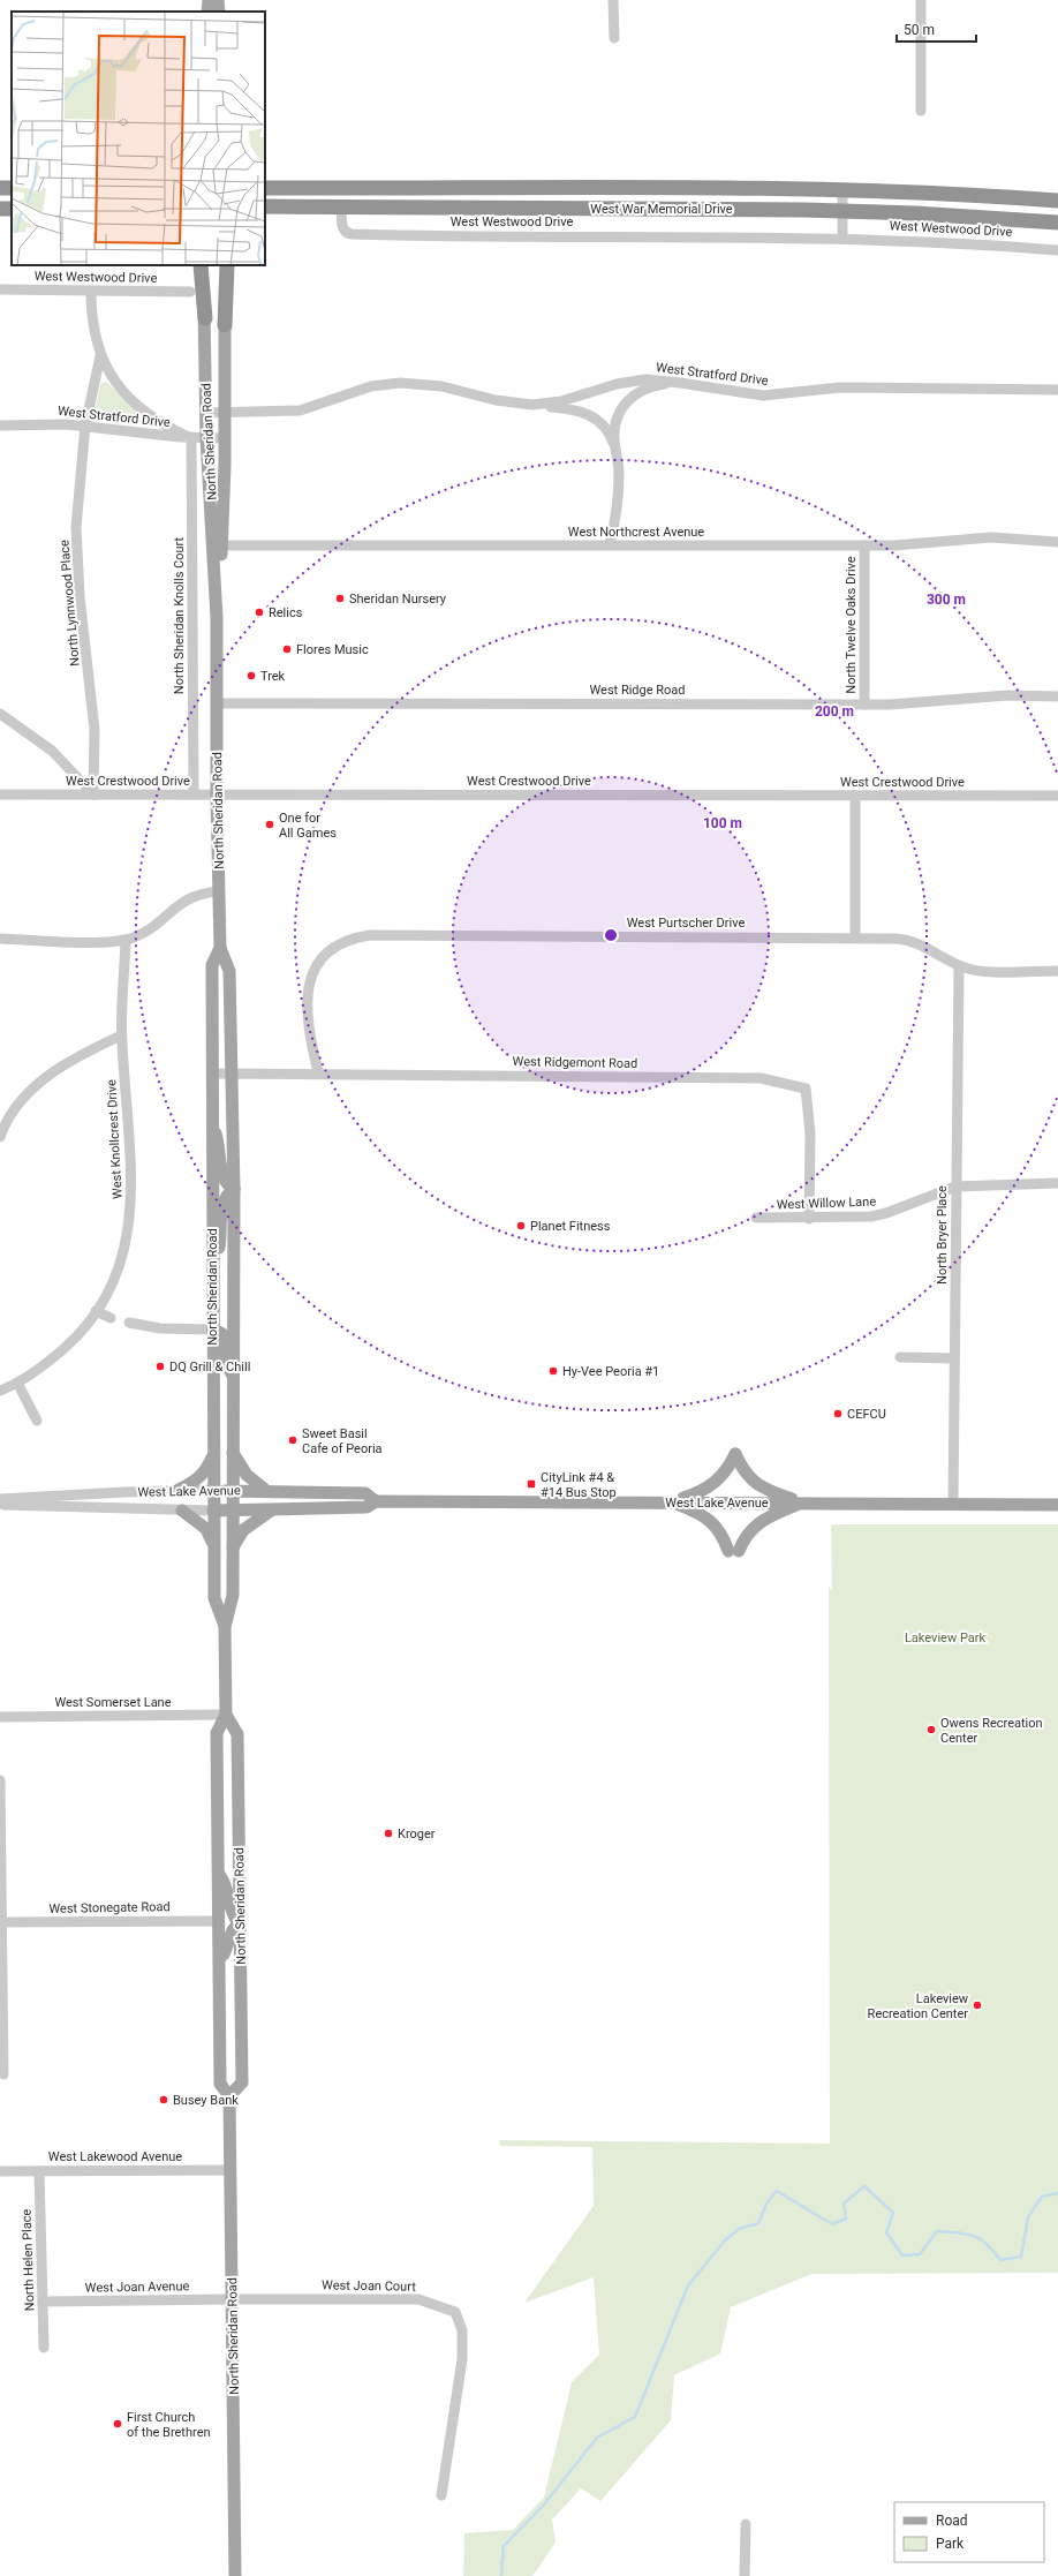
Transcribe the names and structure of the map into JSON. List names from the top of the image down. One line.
{"streets":{"highway":["West War Memorial Drive"],"main road":["North Sheridan Road","West Lake Avenue"],"street":["West Westwood Drive","West Stratford Drive","West Northcrest Avenue","North Lynnwood Place","North Sheridan Knolls Court","North Twelve Oaks Drive","West Ridge Road","West Crestwood Drive","West Purtscher Drive","West Ridgemont Road","West Knollcrest Drive","West Willow Lane","North Bryer Place","West Somerset Lane","West Stonegate Road","West Lakewood Avenue","North Helen Place","West Joan Court","West Joan Avenue"]},"crossings":[["West War Memorial Drive","West Westwood Drive"],["West Westwood Drive","North Lynnwood Place"],["West Stratford Drive","North Sheridan Road"],["West Stratford Drive","North Lynnwood Place"],["West Stratford Drive","North Sheridan Knolls Court"],["North Sheridan Road","West Northcrest Avenue"],["North Sheridan Road","West Ridge Road"],["North Sheridan Road","West Crestwood Drive"],["North Sheridan Road","West Ridgemont Road"],["North Sheridan Road","West Lake Avenue"],["North Sheridan Road","West Somerset Lane"],["North Sheridan Road","West Stonegate Road"],["North Sheridan Road","West Lakewood Avenue"],["North Sheridan Road","West Joan Court"],["North Sheridan Road","West Joan Avenue"],["West Northcrest Avenue","North Twelve Oaks Drive"],["North Lynnwood Place","North Sheridan Knolls Court"],["North Lynnwood Place","West Crestwood Drive"],["North Sheridan Knolls Court","West Crestwood Drive"],["North Twelve Oaks Drive","West Ridge Road"],["West Purtscher Drive","West Ridgemont Road"],["West Purtscher Drive","North Bryer Place"],["West Ridgemont Road","West Willow Lane"],["West Willow Lane","North Bryer Place"],["North Bryer Place","West Lake Avenue"],["West Lakewood Avenue","North Helen Place"],["North Helen Place","West Joan Avenue"],["West Joan Court","West Joan Avenue"]],"parks":["Lakeview Park"],"places":{"other":["Sheridan Nursery","Relics","Flores Music","Trek","One for All Games","Planet Fitness","DQ Grill & Chill","Hy-Vee Peoria #1","CEFCU","Sweet Basil Cafe of Peoria","Owens Recreation Center","Kroger","Lakeview Recreation Center","Busey Bank","First Church of the Brethren"],"transit":["CityLink #4 & #14 Bus Stop"]},"legend":["Road","Park"],"scale_bar":"50 m","rings":["300 m","200 m","100 m"]}
